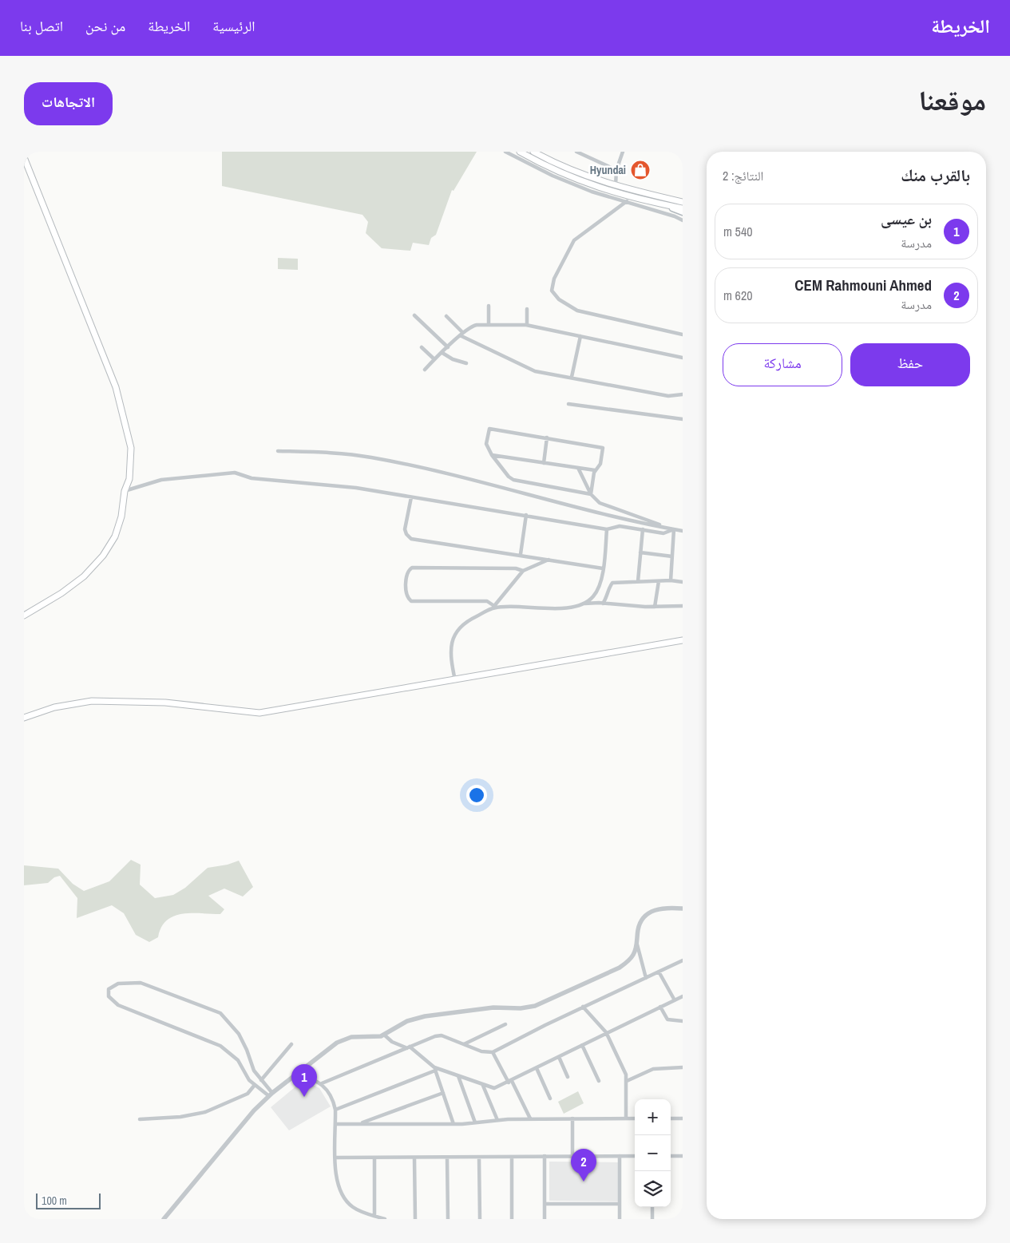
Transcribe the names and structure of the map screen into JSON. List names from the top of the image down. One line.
{"places":{"shop":["Hyundai"]},"scale_bar":"100 m","page":{"header":"الخريطة","nav":["الرئيسية","الخريطة","من نحن","اتصل بنا"],"title":"موقعنا","buttons":["الاتجاهات",["حفظ","مشاركة"]],"heading":["بالقرب منك","النتائج: 2"],"list":[{"mark":"1","name":"بن عيسى","note":"مدرسة","value":"540 m"},{"mark":"2","name":"CEM Rahmouni Ahmed","note":"مدرسة","value":"620 m"}],"pins":["1","2"],"map_buttons":["+","−"],"scale":"100 m"}}
